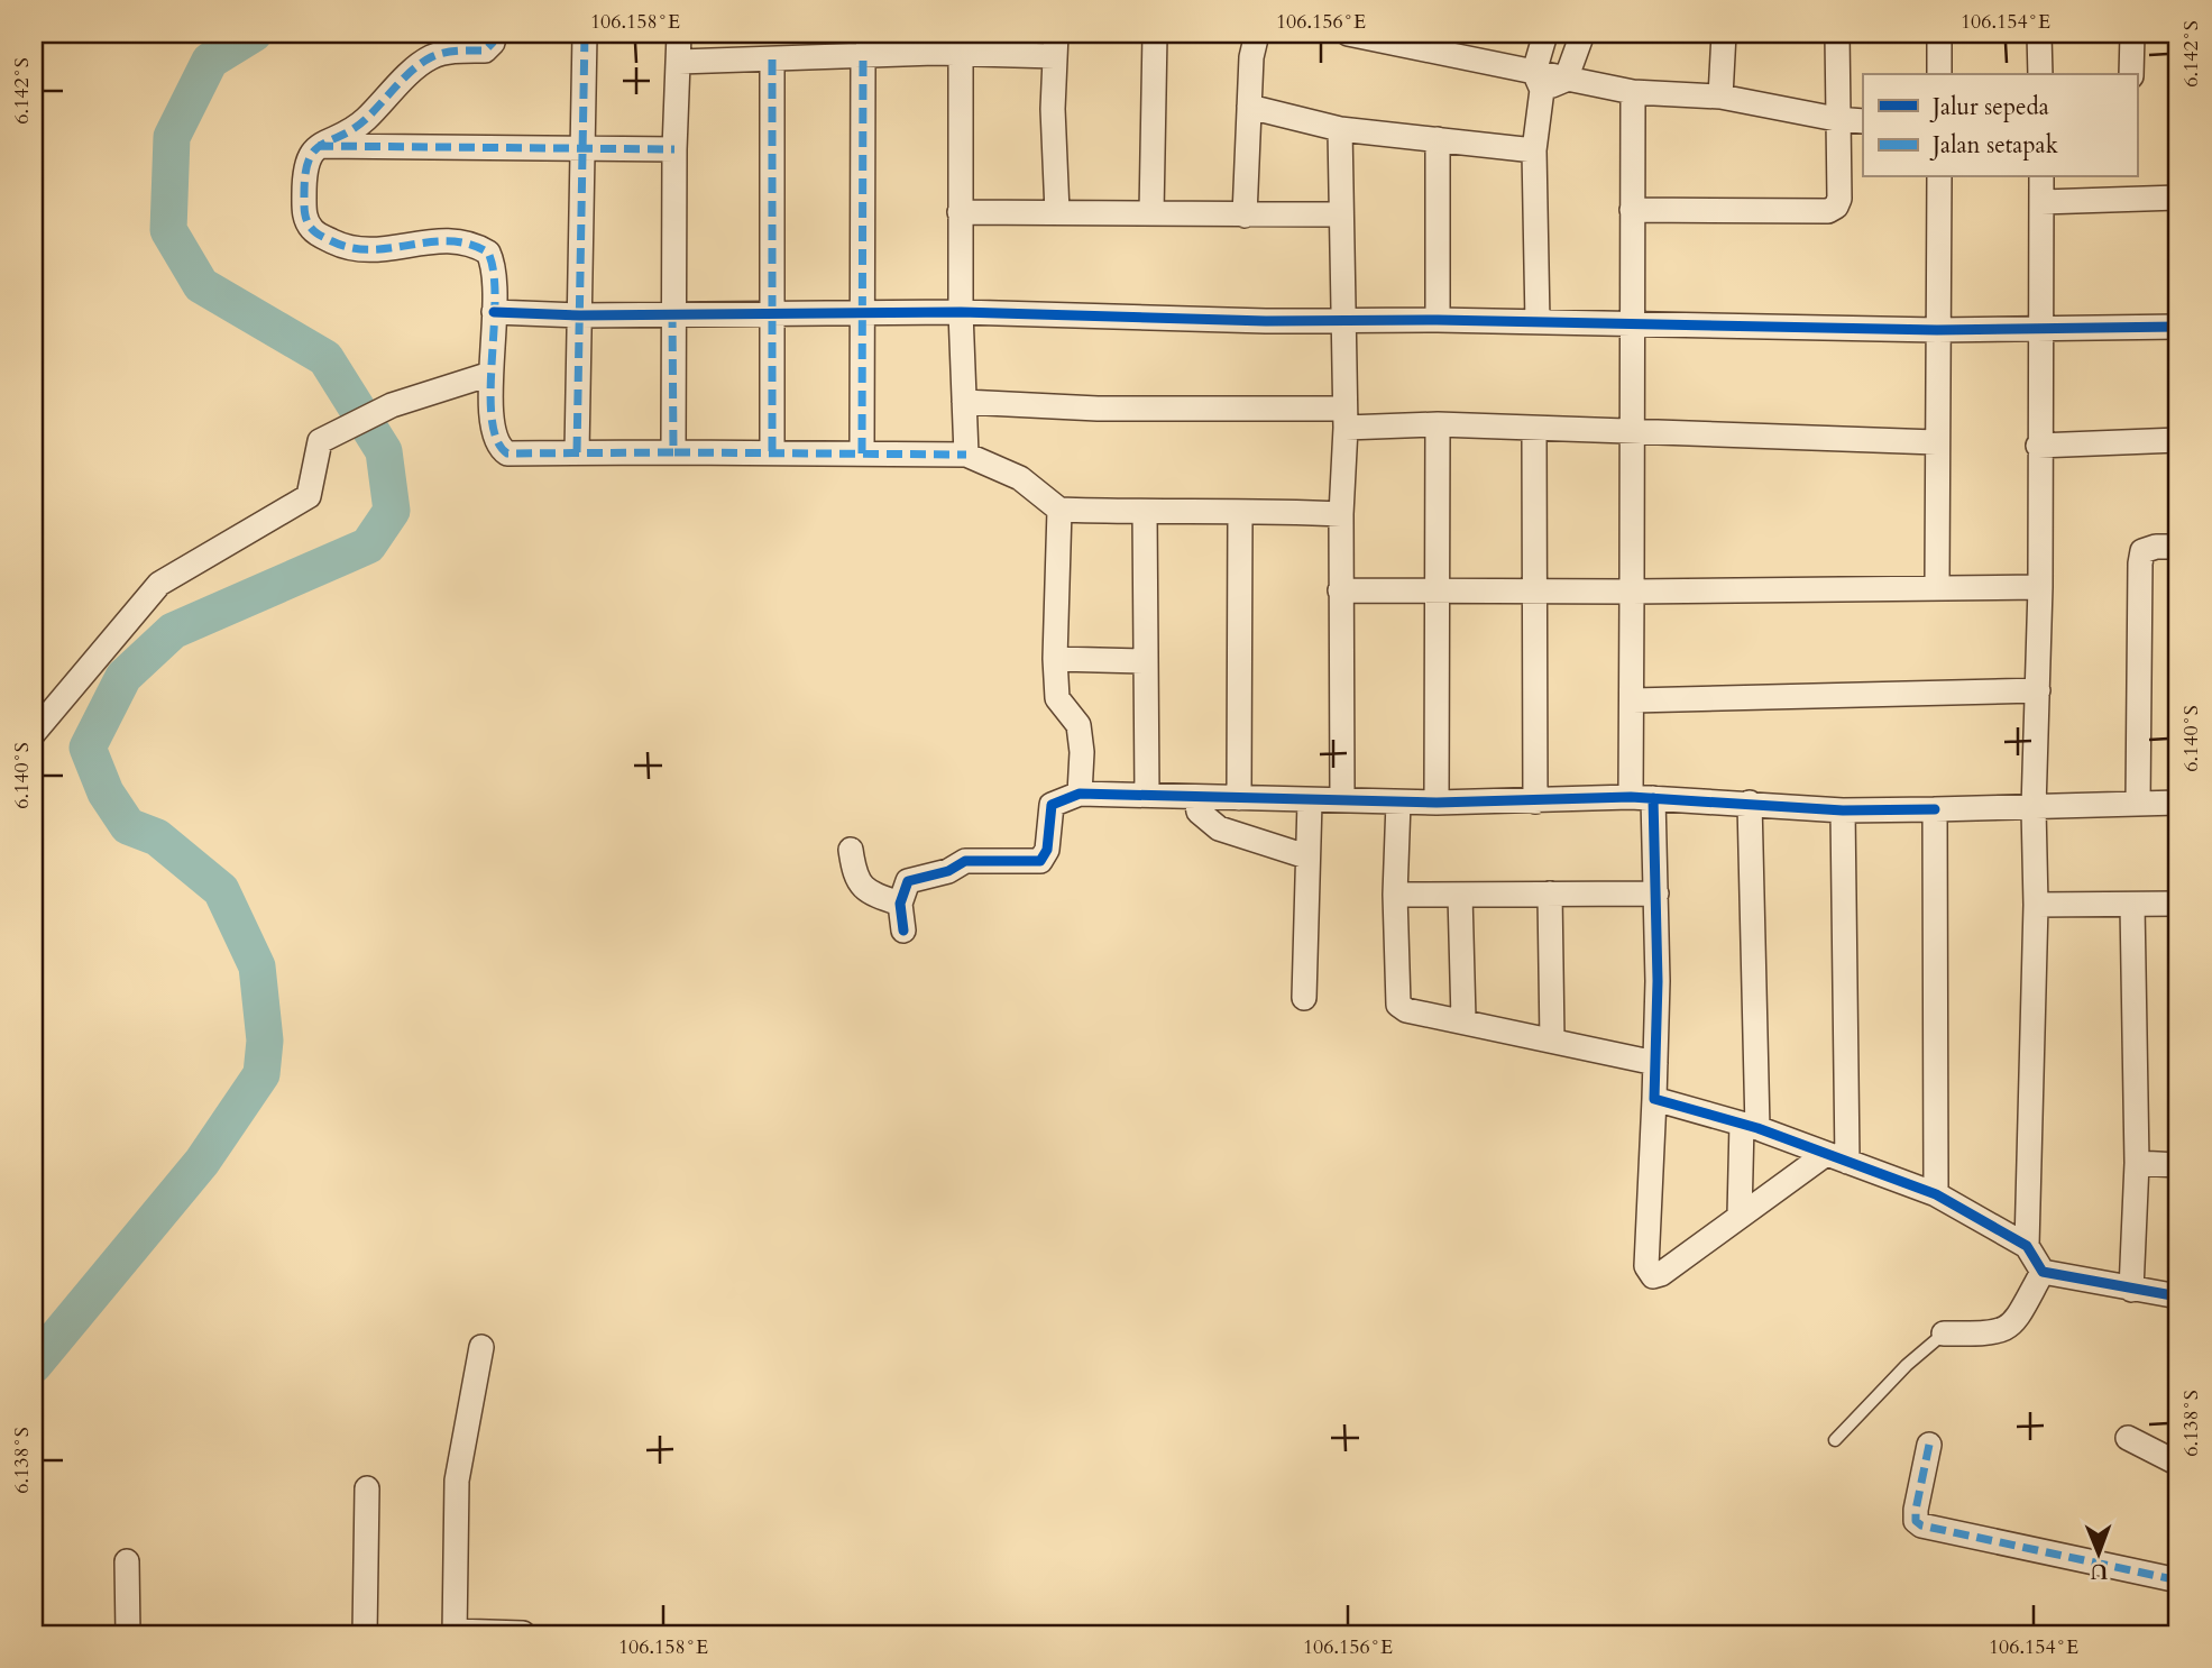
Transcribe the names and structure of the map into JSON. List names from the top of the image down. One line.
{"legend":["Jalur sepeda","Jalan setapak"],"north":"bottom","coordinates":["106.158°E","106.156°E","106.154°E","6.142°S","6.140°S","6.138°S"]}
